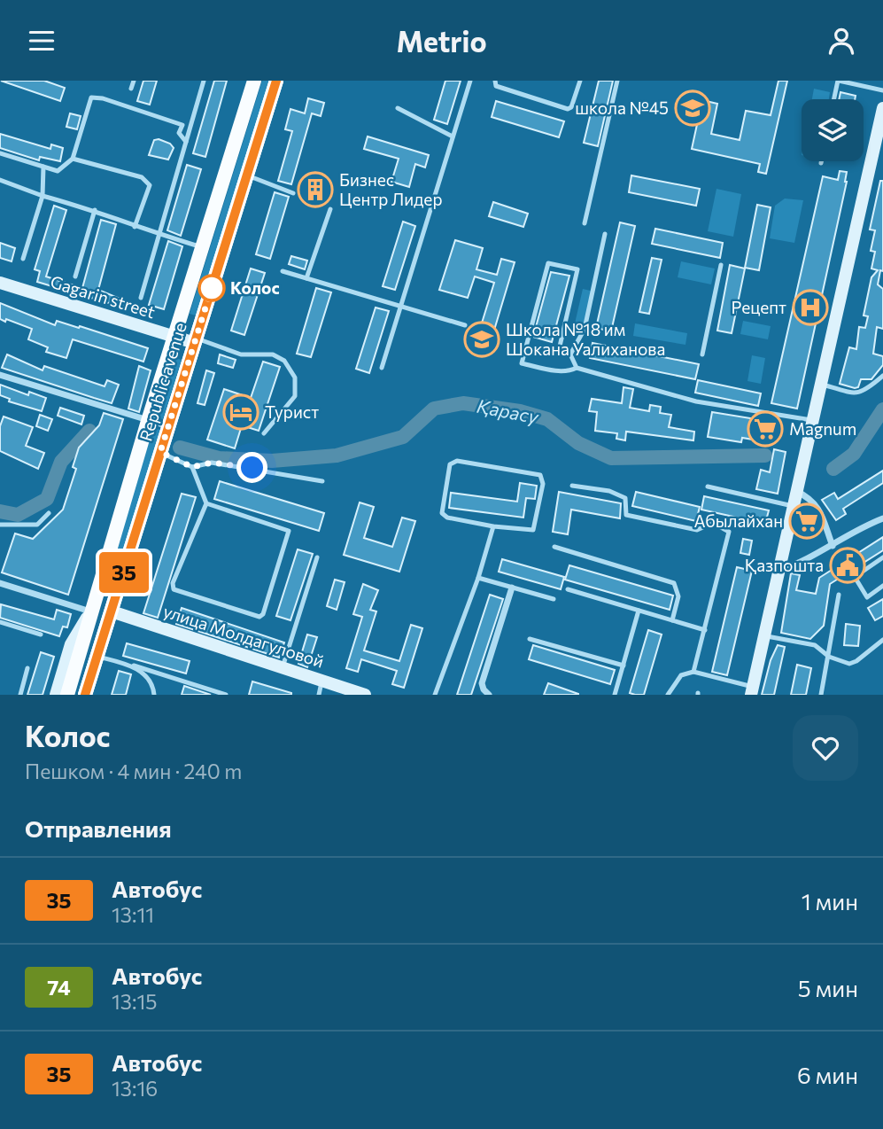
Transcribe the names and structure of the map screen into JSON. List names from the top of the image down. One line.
{"streets":{"main road":["Gagarin street","Republic avenue","улица Молдагуловой"]},"crossings":[["Gagarin street","Republic avenue"],["Republic avenue","улица Молдагуловой"]],"water":["Қарасу"],"places":{"school or university":["школа №45","Школа №18 им Шокана Уалиханова"],"building":["Бизнес Центр Лидер"],"other":["Колос"],"hospital":["Рецепт"],"hotel":["Турист"],"supermarket":["Magnum","Абылайхан"],"public building":["Қазпошта"]},"lines":["bus line 35"],"page":{"header":"Metrio","on_map":"35","heading":[["Колос","Пешком · 4 мин · 240 m"],"Отправления"],"list":[{"mark":"35","name":"Автобус","note":"13:11","value":"1 мин"},{"mark":"74","name":"Автобус","note":"13:15","value":"5 мин"},{"mark":"35","name":"Автобус","note":"13:16","value":"6 мин"}]}}
